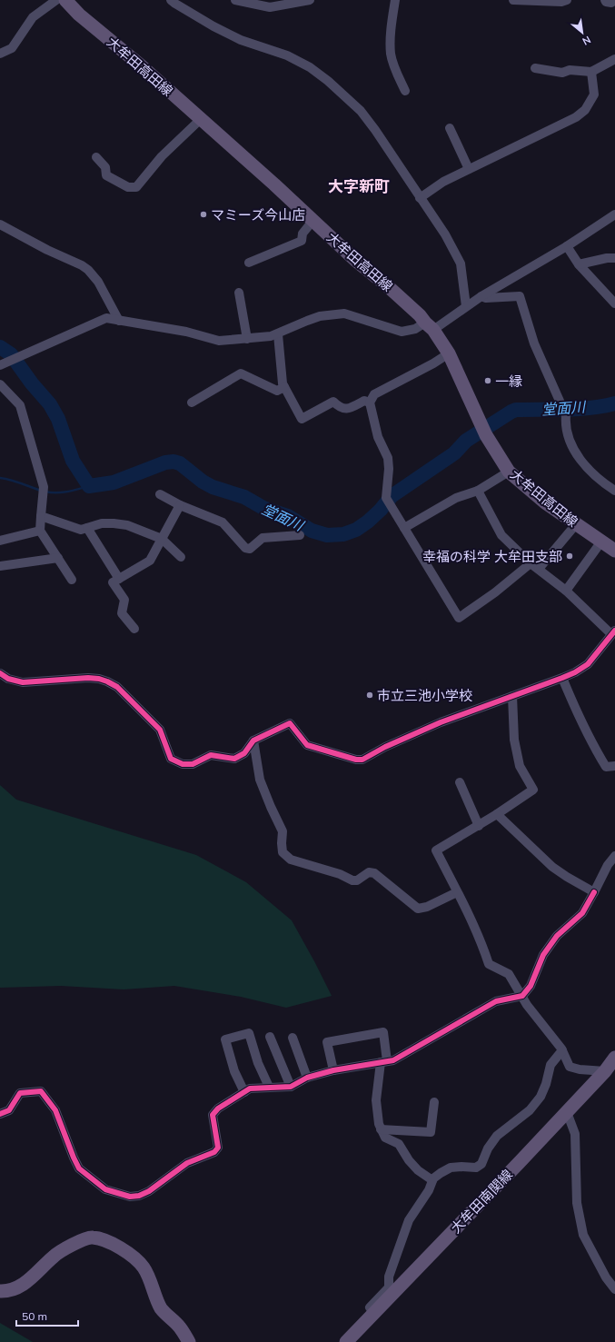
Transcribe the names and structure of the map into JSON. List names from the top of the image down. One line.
{"streets":{"main road":["大牟田高田線","大牟田南関線"]},"districts":["大字新町"],"water":["堂面川"],"places":["マミーズ今山店","一縁","幸福の科学 大牟田支部","市立三池小学校"],"scale_bar":"50 m","north":"bottom right"}
